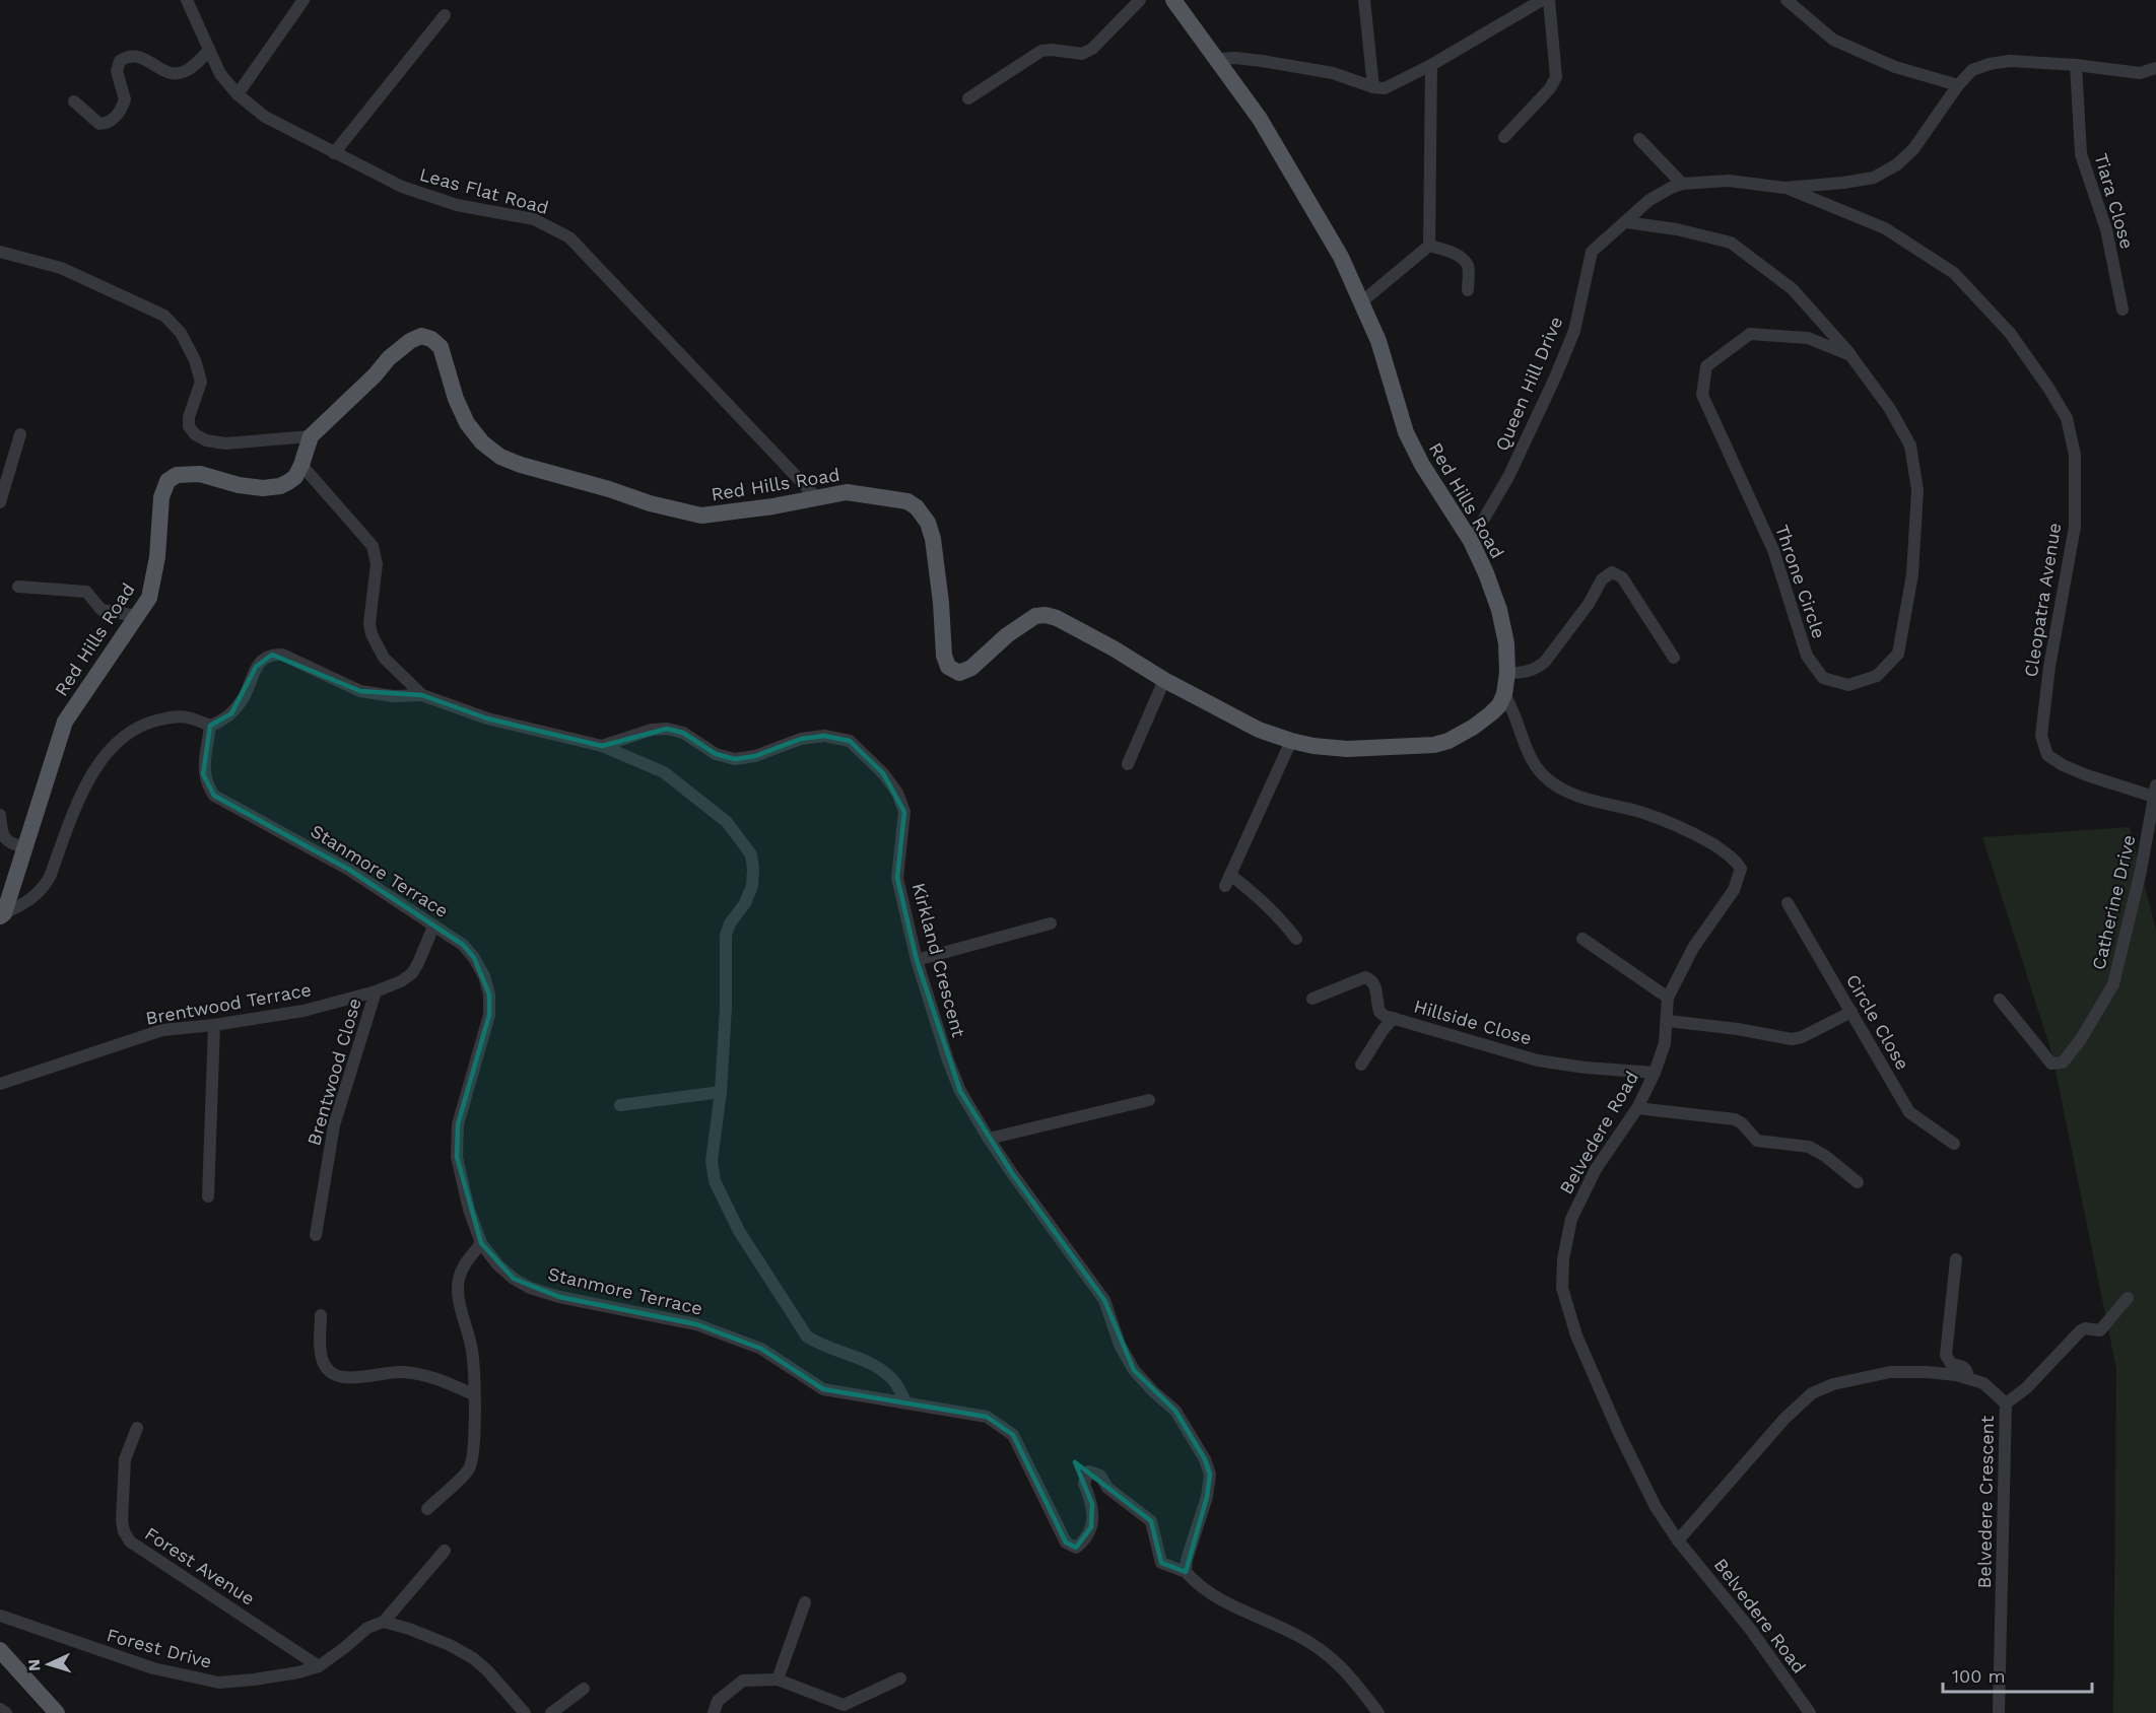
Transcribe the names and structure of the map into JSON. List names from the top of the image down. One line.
{"streets":{"main road":["Red Hills Road"],"street":["Leas Flat Road","Tiara Close","Queen Hill Drive","Throne Circle","Cleopatra Avenue","Stanmore Terrace","Catherine Drive","Kirkland Crescent","Brentwood Terrace","Hillside Close","Circle Close","Brentwood Close","Belvedere Road","Belvedere Crescent","Forest Avenue","Forest Drive"]},"crossings":[["Leas Flat Road","Red Hills Road"],["Tiara Close","Queen Hill Drive"],["Queen Hill Drive","Red Hills Road"],["Queen Hill Drive","Throne Circle"],["Queen Hill Drive","Cleopatra Avenue"],["Red Hills Road","Belvedere Road"],["Cleopatra Avenue","Catherine Drive"],["Stanmore Terrace","Kirkland Crescent"],["Stanmore Terrace","Brentwood Terrace"],["Brentwood Terrace","Brentwood Close"],["Hillside Close","Belvedere Road"],["Belvedere Road","Belvedere Crescent"],["Forest Avenue","Forest Drive"]],"scale_bar":"100 m","north":"left"}
